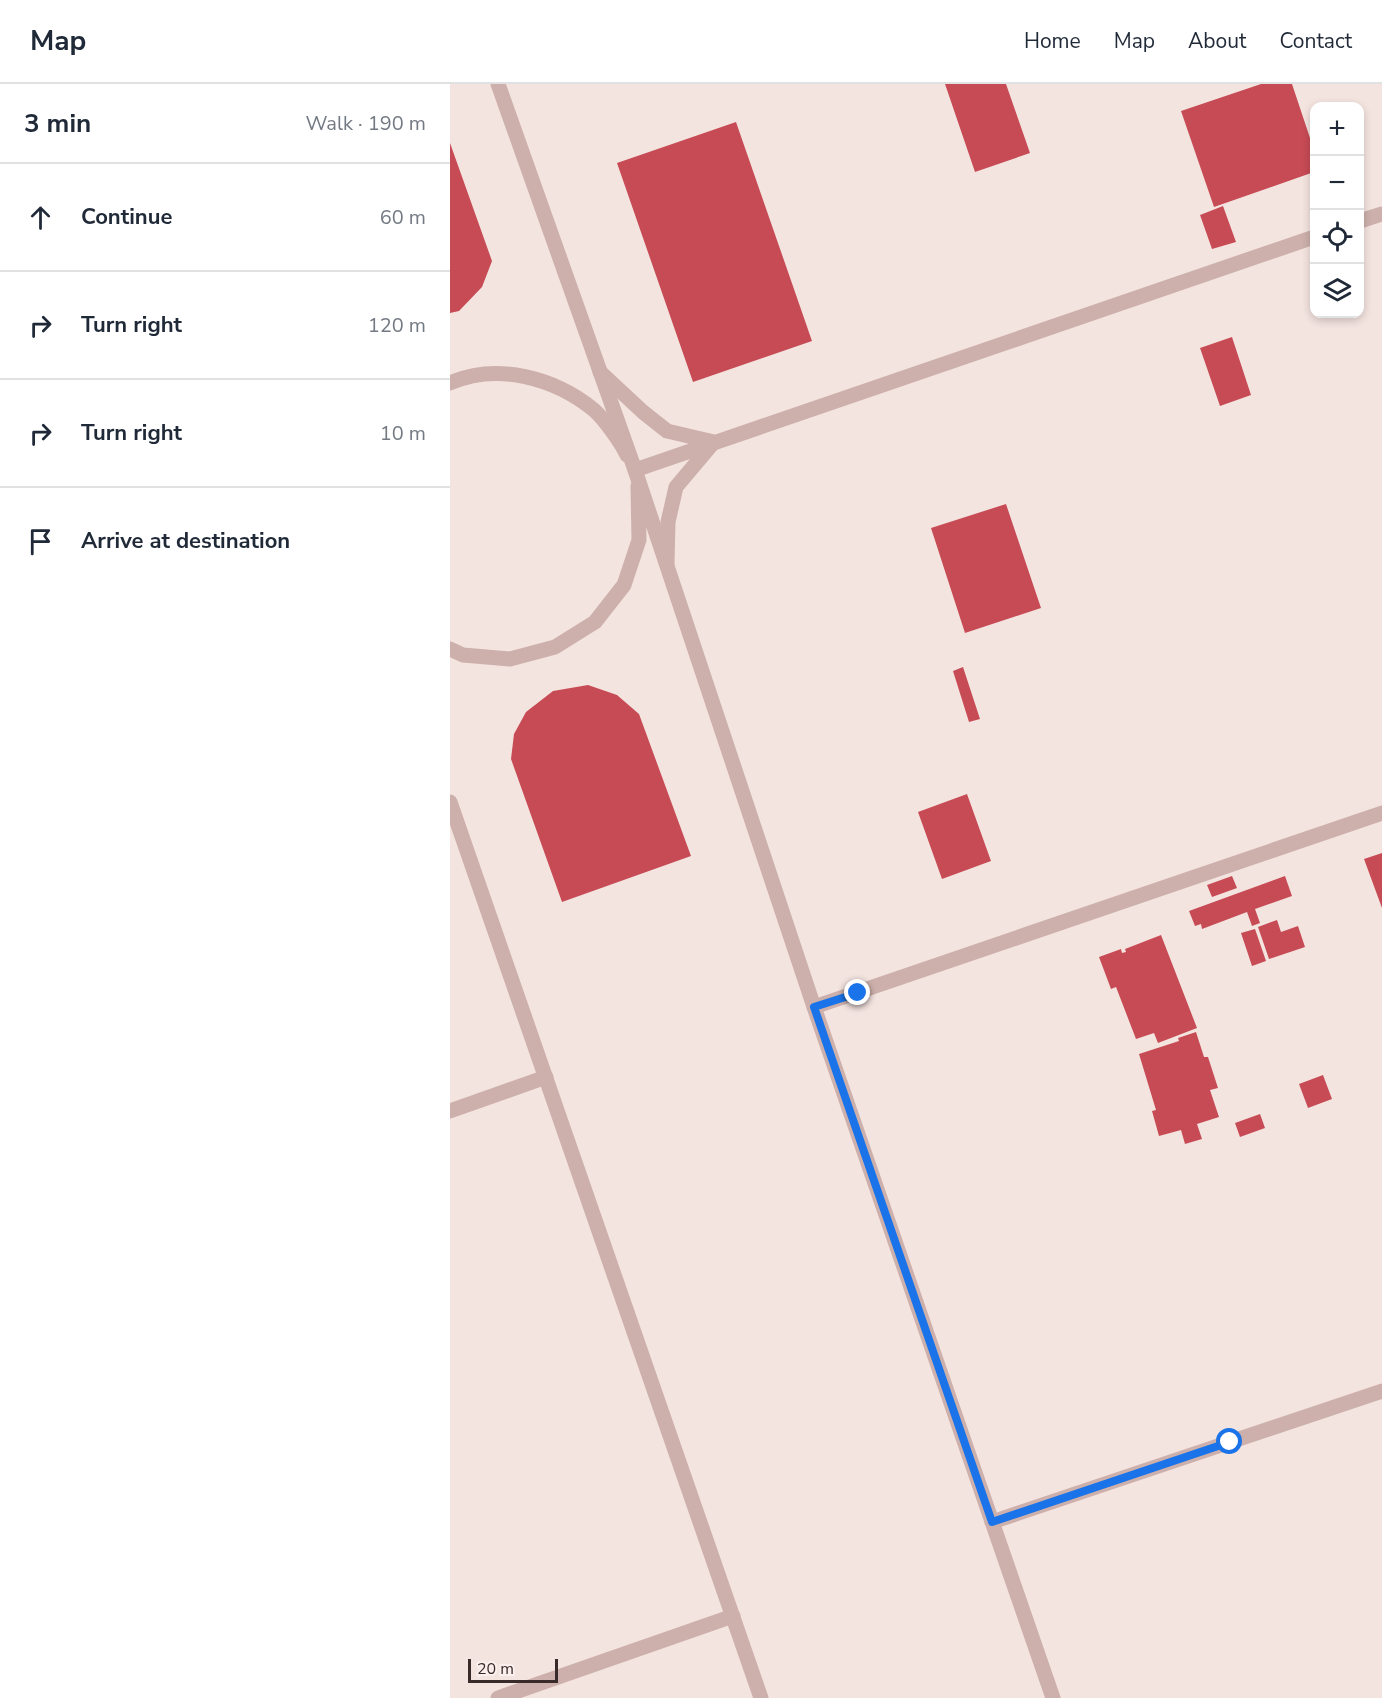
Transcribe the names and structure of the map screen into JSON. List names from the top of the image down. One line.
{"scale_bar":"20 m","page":{"header":"Map","nav":["Home","Map","About","Contact"],"heading":["3 min","Walk · 190 m"],"map_buttons":["+","−"],"list":[["Continue","60 m"],["Turn right","120 m"],["Turn right","10 m"],"Arrive at destination"],"scale":"20 m"}}
